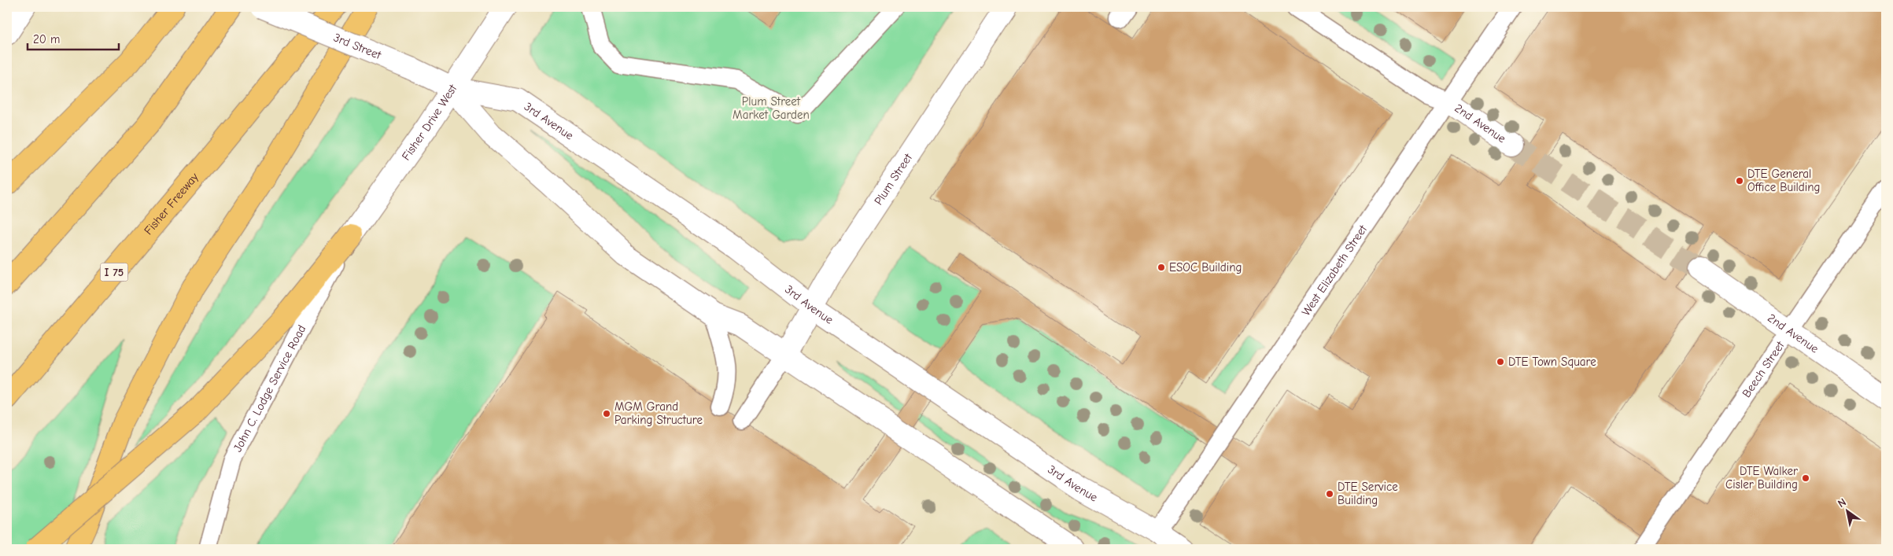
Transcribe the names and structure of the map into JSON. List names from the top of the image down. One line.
{"streets":{"highway":["Fisher Freeway","I 75"],"street":["3rd Street","3rd Avenue","Fisher Drive West","2nd Avenue","Plum Street"],"lane":["West Elizabeth Street","Beech Street","John C. Lodge Service Road"]},"crossings":[["3rd Street","3rd Avenue"],["3rd Street","Fisher Drive West"],["3rd Avenue","Fisher Drive West"],["3rd Avenue","Plum Street"],["3rd Avenue","West Elizabeth Street"],["Fisher Drive West","John C. Lodge Service Road"],["2nd Avenue","West Elizabeth Street"],["2nd Avenue","Beech Street"]],"parks":["Plum Street Market Garden"],"places":["DTE General Office Building","ESOC Building","DTE Town Square","MGM Grand Parking Structure","DTE Walker Cisler Building","DTE Service Building"],"scale_bar":"20 m","north":"top left"}
